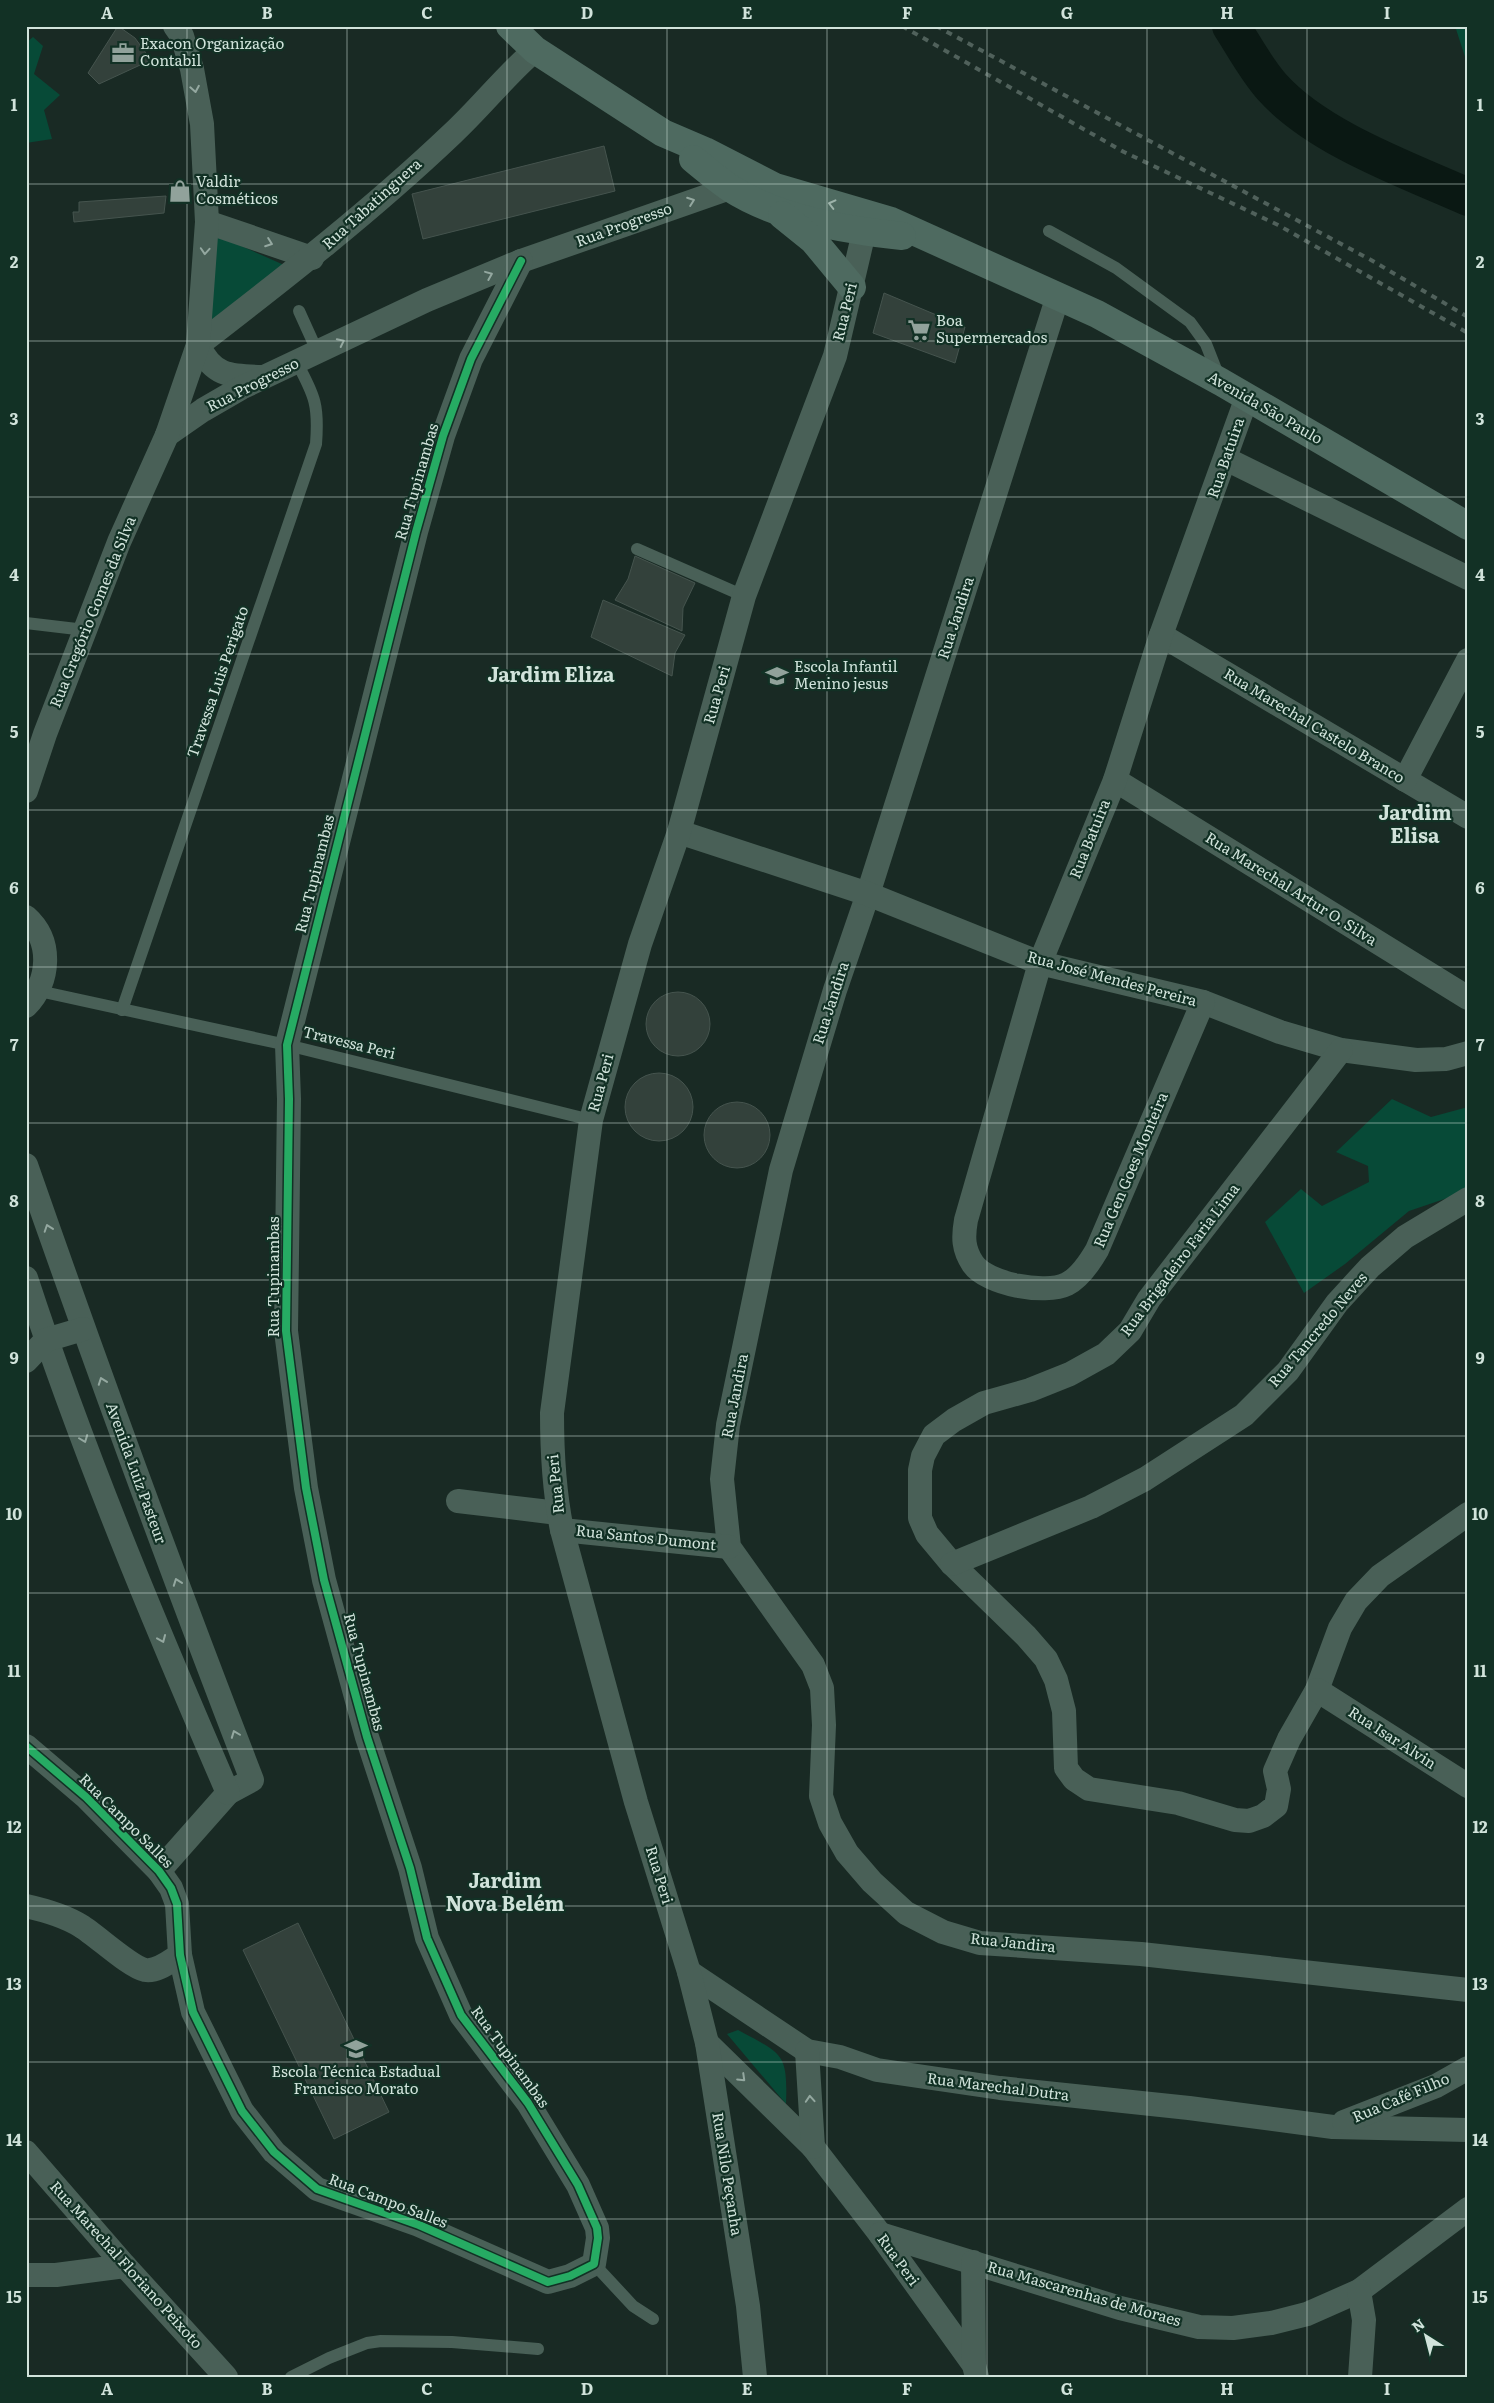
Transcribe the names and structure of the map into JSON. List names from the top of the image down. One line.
{"streets":{"main road":["Avenida São Paulo"],"street":["Rua Tabatinguera","Rua Progresso","Rua Peri","Rua Batuira","Rua Tupinambas","Rua Gregório Gomes da Silva","Rua Jandira","Rua Marechal Castelo Branco","Rua Marechal Artur O. Silva","Rua José Mendes Pereira","Rua Gen Goes Monteira","Rua Brigadeiro Faria Lima","Rua Tancredo Neves","Avenida Luiz Pasteur","Rua Santos Dumont","Rua Isar Alvin","Rua Campo Salles","Rua Marechal Dutra","Rua Café Filho","Rua Nilo Peçanha","Rua Marechal Floriano Peixoto","Rua Mascarenhas de Moraes"],"lane":["Travessa Luis Perigato","Travessa Peri"]},"crossings":[["Rua Progresso","Rua Tupinambas"],["Rua Progresso","Rua Gregório Gomes da Silva"],["Rua Progresso","Travessa Luis Perigato"],["Rua Peri","Avenida São Paulo"],["Rua Peri","Rua José Mendes Pereira"],["Rua Peri","Travessa Peri"],["Rua Peri","Rua Santos Dumont"],["Rua Peri","Rua Marechal Dutra"],["Rua Peri","Rua Nilo Peçanha"],["Rua Peri","Rua Mascarenhas de Moraes"],["Avenida São Paulo","Rua Batuira"],["Avenida São Paulo","Rua Jandira"],["Rua Batuira","Rua Marechal Castelo Branco"],["Rua Batuira","Rua Marechal Artur O. Silva"],["Rua Batuira","Rua José Mendes Pereira"],["Rua Batuira","Rua Gen Goes Monteira"],["Rua Tupinambas","Travessa Peri"],["Rua Tupinambas","Rua Campo Salles"],["Rua Jandira","Rua José Mendes Pereira"],["Rua Jandira","Rua Santos Dumont"],["Travessa Luis Perigato","Travessa Peri"],["Rua José Mendes Pereira","Rua Gen Goes Monteira"],["Rua José Mendes Pereira","Rua Brigadeiro Faria Lima"],["Rua Brigadeiro Faria Lima","Rua Tancredo Neves"],["Rua Brigadeiro Faria Lima","Rua Isar Alvin"],["Rua Marechal Dutra","Rua Café Filho"],["Rua Marechal Dutra","Rua Nilo Peçanha"]],"one_way":["Rua Progresso"],"districts":["Jardim Eliza","Jardim Elisa","Jardim Nova Belém"],"places":{"office":["Exacon Organização Contabil"],"shop":["Valdir Cosméticos"],"supermarket":["Boa Supermercados"],"school or university":["Escola Infantil Menino jesus","Escola Técnica Estadual Francisco Morato"]},"north":"top left","grid":{"columns":["A","B","C","D","E","F","G","H","I"],"rows":["1","2","3","4","5","6","7","8","9","10","11","12","13","14","15"]}}
